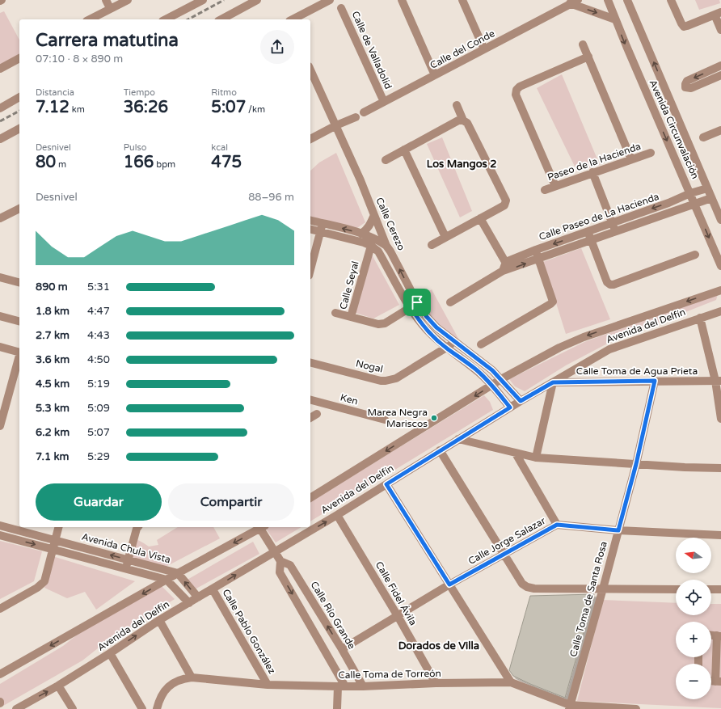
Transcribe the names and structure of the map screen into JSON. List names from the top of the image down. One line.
{"streets":{"street":["Calle del Conde","Calle de Valladolid","Avenida Circunvalación","Paseo de la Hacienda","Calle Paseo de La Hacienda","Calle Cerezo","Calle Seyal","Avenida del Delfín","Nogal","Calle Toma de Agua Prieta","Ken","Calle Jorge Salazar","Avenida Chula Vista","Calle Fidel Ávila","Calle Toma de Santa Rosa","Calle Río Grande","Calle Pablo González","Calle Toma de Torreón"]},"crossings":[["Calle del Conde","Calle de Valladolid"],["Avenida Circunvalación","Calle Paseo de La Hacienda"],["Calle Cerezo","Calle Seyal"],["Calle Cerezo","Avenida del Delfín"],["Calle Cerezo","Nogal"],["Avenida del Delfín","Calle Toma de Agua Prieta"],["Avenida del Delfín","Avenida Chula Vista"],["Avenida del Delfín","Calle Fidel Ávila"],["Avenida del Delfín","Calle Río Grande"],["Avenida del Delfín","Calle Pablo González"],["Calle Toma de Agua Prieta","Calle Toma de Santa Rosa"],["Calle Jorge Salazar","Calle Fidel Ávila"],["Calle Jorge Salazar","Calle Toma de Santa Rosa"],["Calle Jorge Salazar","Calle Río Grande"],["Calle Fidel Ávila","Calle Toma de Torreón"],["Calle Toma de Santa Rosa","Calle Toma de Torreón"],["Calle Río Grande","Calle Toma de Torreón"],["Calle Pablo González","Calle Toma de Torreón"]],"districts":["Los Mangos 2","Dorados de Villa"],"places":["Marea Negra Mariscos"],"north":"left","page":{"heading":["Carrera matutina","07:10 · 8 × 890 m"],"stats":[["Distancia","7.12 km"],["Tiempo","36:26"],["Ritmo","5:07 /km"],["Desnivel","80 m"],["Pulso","166 bpm"],["kcal","475"]],"chart":["Desnivel","88–96 m"],"list":[{"name":"890 m","note":"5:31"},{"name":"1.8 km","note":"4:47"},{"name":"2.7 km","note":"4:43"},{"name":"3.6 km","note":"4:50"},{"name":"4.5 km","note":"5:19"},{"name":"5.3 km","note":"5:09"},{"name":"6.2 km","note":"5:07"},{"name":"7.1 km","note":"5:29"}],"buttons":["Guardar","Compartir"],"map_buttons":["+","−"]}}
